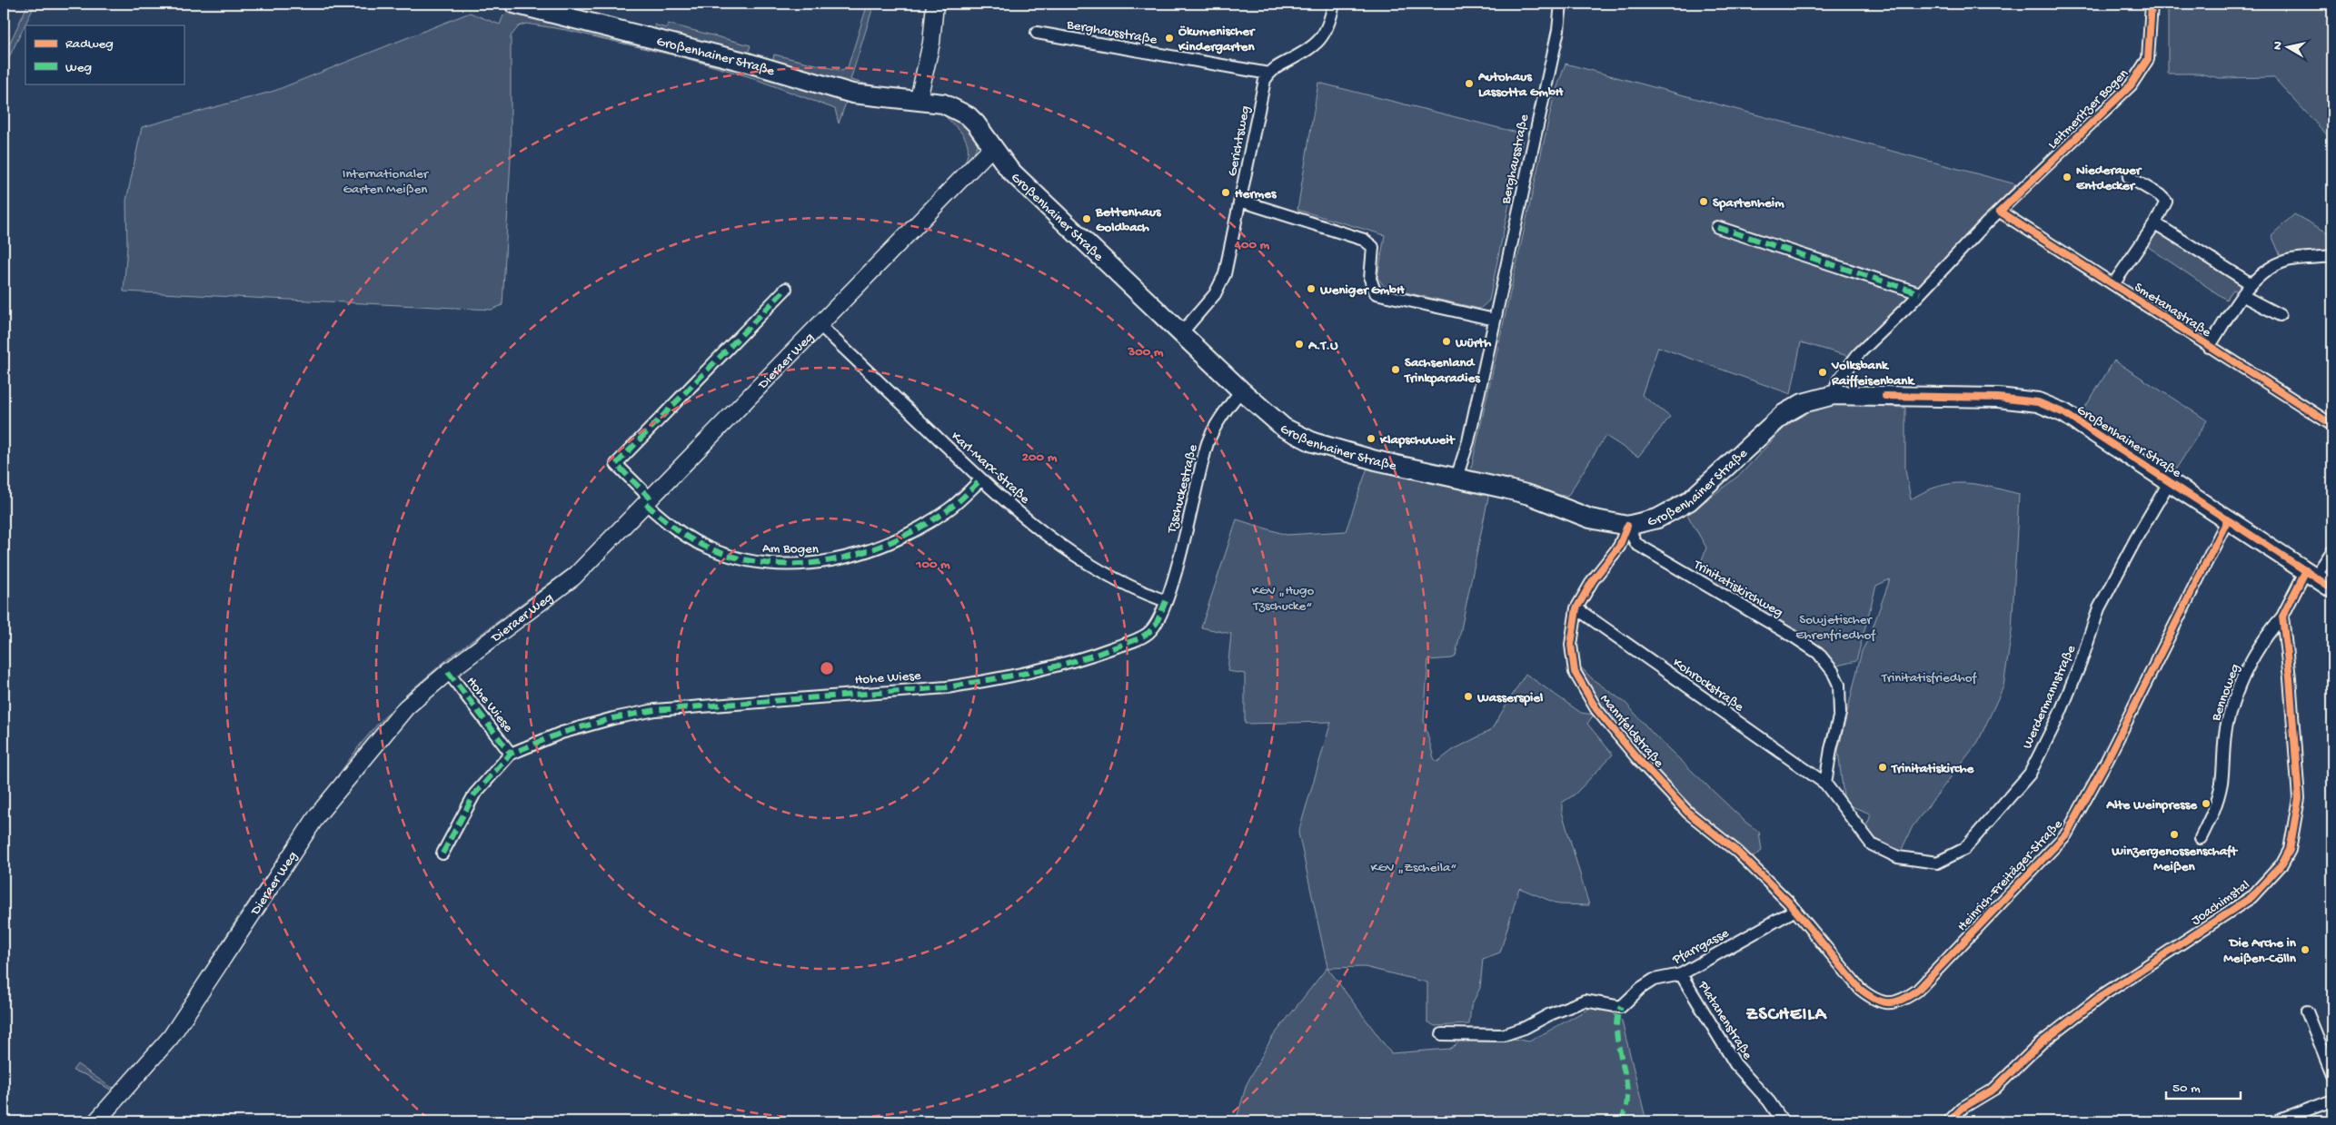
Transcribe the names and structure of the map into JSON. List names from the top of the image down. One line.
{"streets":{"main road":["Großenhainer Straße","Dieraer Weg"],"street":["Berghausstraße","Leitmeritzer Bogen","Gerichtsweg","Smetanastraße","Karl-Marx-Straße","Tzschuckestraße","Am Bogen","Trinitatiskirchweg","Hohe Wiese","Kohrockstraße","Bennoweg","Werdermannstraße","Mannfeldstraße","Heinrich-Freitäger-Straße","Joachimstal","Pfarrgasse","Platanenstraße"]},"crossings":[["Berghausstraße","Großenhainer Straße"],["Berghausstraße","Gerichtsweg"],["Großenhainer Straße","Leitmeritzer Bogen"],["Großenhainer Straße","Gerichtsweg"],["Großenhainer Straße","Dieraer Weg"],["Großenhainer Straße","Tzschuckestraße"],["Großenhainer Straße","Trinitatiskirchweg"],["Großenhainer Straße","Werdermannstraße"],["Großenhainer Straße","Mannfeldstraße"],["Großenhainer Straße","Heinrich-Freitäger-Straße"],["Leitmeritzer Bogen","Smetanastraße"],["Dieraer Weg","Karl-Marx-Straße"],["Dieraer Weg","Am Bogen"],["Dieraer Weg","Hohe Wiese"],["Karl-Marx-Straße","Tzschuckestraße"],["Karl-Marx-Straße","Am Bogen"],["Karl-Marx-Straße","Hohe Wiese"],["Tzschuckestraße","Hohe Wiese"],["Trinitatiskirchweg","Kohrockstraße"],["Trinitatiskirchweg","Werdermannstraße"],["Trinitatiskirchweg","Mannfeldstraße"],["Kohrockstraße","Werdermannstraße"],["Kohrockstraße","Mannfeldstraße"],["Bennoweg","Joachimstal"],["Mannfeldstraße","Heinrich-Freitäger-Straße"],["Mannfeldstraße","Pfarrgasse"],["Heinrich-Freitäger-Straße","Pfarrgasse"],["Pfarrgasse","Platanenstraße"]],"districts":["ZSCHEILA"],"parks":["Internationaler Garten Meißen","KGV „Hugo Tzschucke“","Sowjetischer Ehrenfriedhof","Trinitatisfriedhof","KGV „Zscheila“"],"places":["Ökumenischer Kindergarten","Autohaus Lassotta GmbH","Niederauer Entdecker","Hermes","Spartenheim","Bettenhaus Goldbach","Weniger GmbH","Würth","A.T.U","Sachsenland Trinkparadies","Volksbank Raiffeisenbank","Klapschuweit","Wasserspiel","Trinitatiskirche","Alte Weinpresse","Winzergenossenschaft Meißen","Die Arche in Meißen-Cölln"],"legend":["Radweg","Weg"],"scale_bar":"50 m","north":"left","rings":["400 m","300 m","200 m","100 m"]}
